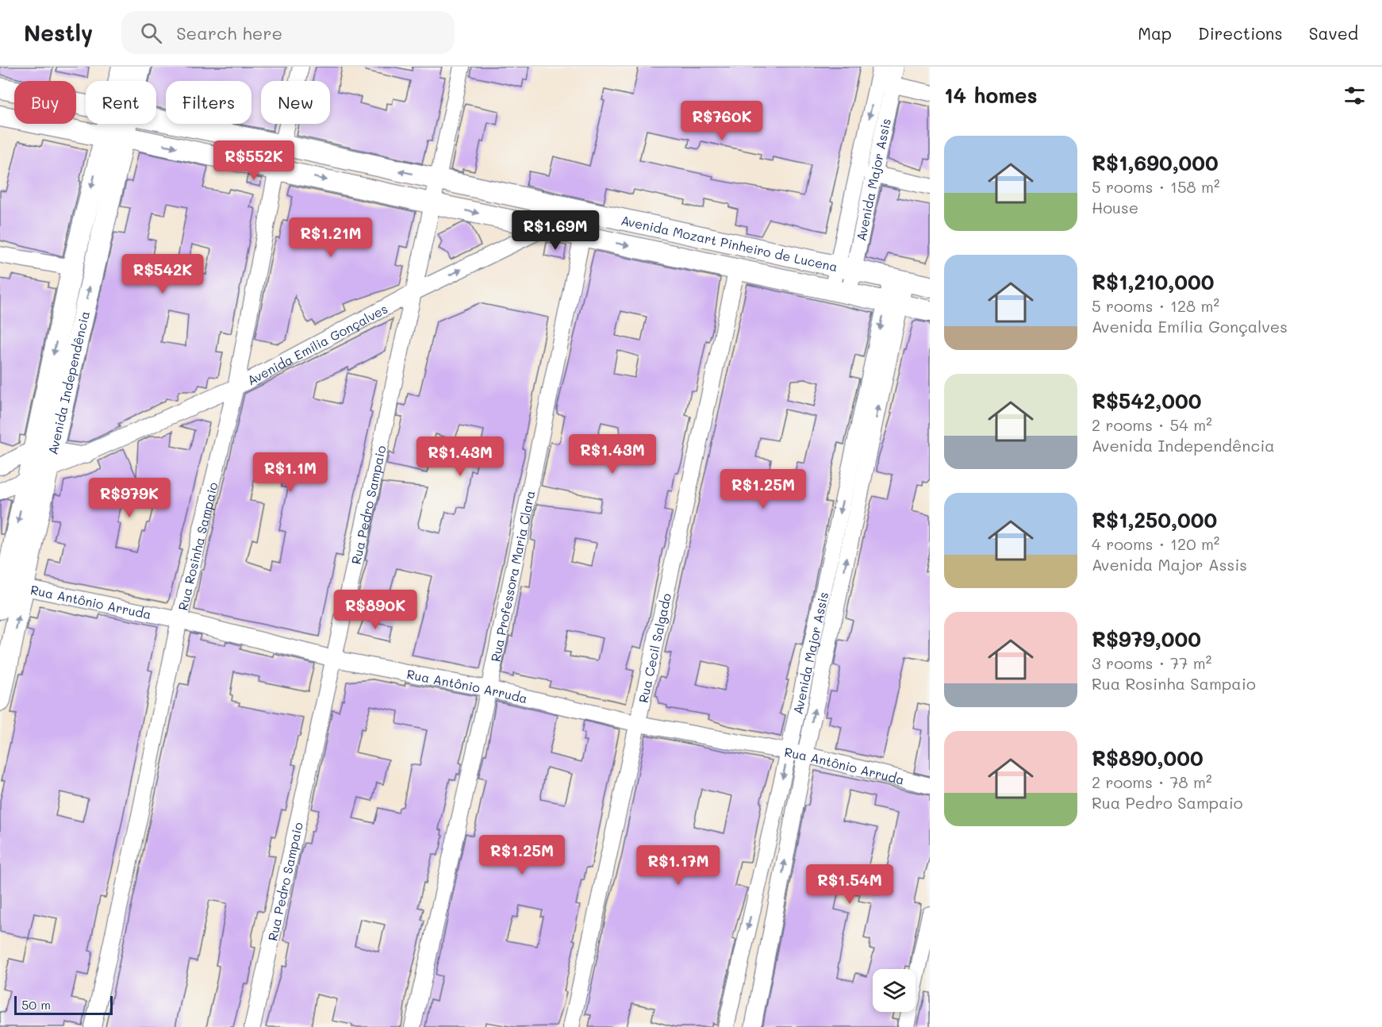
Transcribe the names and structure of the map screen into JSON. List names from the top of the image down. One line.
{"streets":{"main road":["Avenida Mozart Pinheiro de Lucena","Avenida Independência"],"street":["Avenida Major Assis","Avenida Emília Gonçalves","Rua Pedro Sampaio","Rua Rosinha Sampaio","Rua Professora Maria Clara","Rua Antônio Arruda","Rua Cecil Salgado"]},"crossings":[["Avenida Major Assis","Avenida Mozart Pinheiro de Lucena"],["Avenida Major Assis","Rua Antônio Arruda"],["Avenida Mozart Pinheiro de Lucena","Avenida Emília Gonçalves"],["Avenida Mozart Pinheiro de Lucena","Avenida Independência"],["Avenida Mozart Pinheiro de Lucena","Rua Pedro Sampaio"],["Avenida Mozart Pinheiro de Lucena","Rua Rosinha Sampaio"],["Avenida Mozart Pinheiro de Lucena","Rua Professora Maria Clara"],["Avenida Mozart Pinheiro de Lucena","Rua Cecil Salgado"],["Avenida Emília Gonçalves","Avenida Independência"],["Avenida Emília Gonçalves","Rua Pedro Sampaio"],["Avenida Emília Gonçalves","Rua Rosinha Sampaio"],["Avenida Independência","Rua Antônio Arruda"],["Rua Pedro Sampaio","Rua Antônio Arruda"],["Rua Rosinha Sampaio","Rua Antônio Arruda"],["Rua Professora Maria Clara","Rua Antônio Arruda"],["Rua Antônio Arruda","Rua Cecil Salgado"]],"scale_bar":"50 m","page":{"header":"Nestly","search":"Search here","nav":["Map","Directions","Saved"],"heading":"14 homes","chip":["Buy","Rent","Filters","New"],"price":["R$760K","R$552K","R$1.69M","R$1.21M","R$542K","R$1.43M","R$1.43M","R$1.1M","R$1.25M","R$979K","R$890K","R$1.25M","R$1.17M","R$1.54M"],"list":[{"name":"R$1,690,000","note":"5 rooms · 158 m² · House"},{"name":"R$1,210,000","note":"5 rooms · 128 m² · Avenida Emília Gonçalves"},{"name":"R$542,000","note":"2 rooms · 54 m² · Avenida Independência"},{"name":"R$1,250,000","note":"4 rooms · 120 m² · Avenida Major Assis"},{"name":"R$979,000","note":"3 rooms · 77 m² · Rua Rosinha Sampaio"},{"name":"R$890,000","note":"2 rooms · 78 m² · Rua Pedro Sampaio"}],"scale":"50 m"}}
